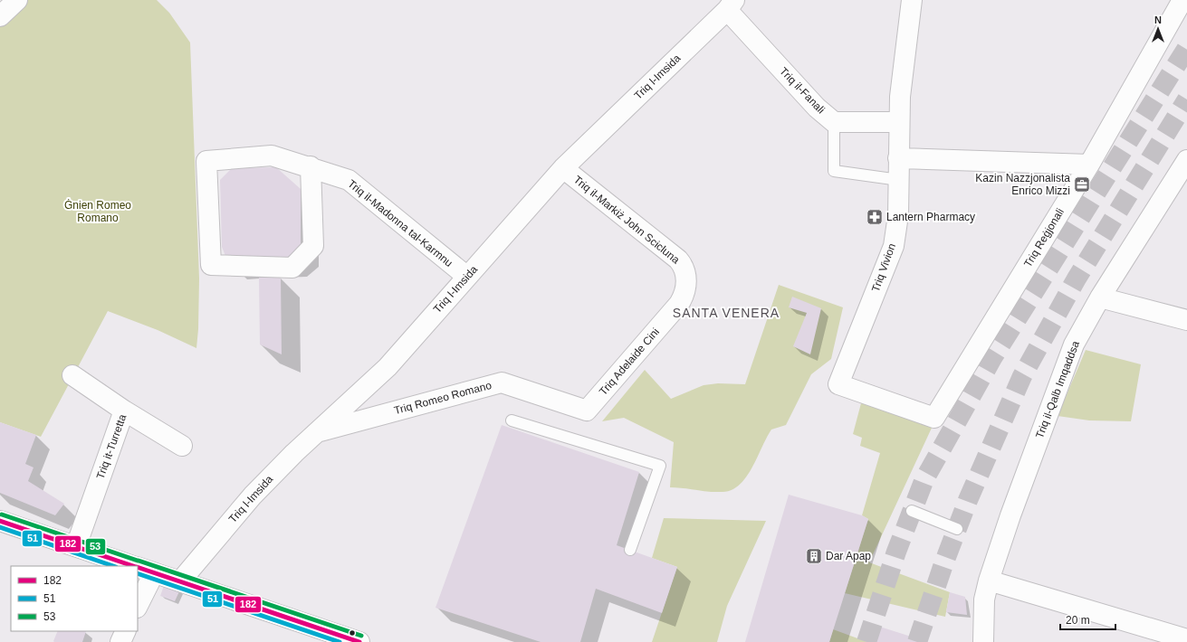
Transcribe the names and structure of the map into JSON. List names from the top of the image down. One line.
{"streets":{"street":["Triq l-Imsida","Triq il-Fanali","Triq il-Markiż John Scicluna","Triq il-Madonna tal-Karmnu","Triq Reġjonali","Triq Vivion","Triq Adelaide Cini","Triq il-Qalb Imqaddsa","Triq Romeo Romano","Triq it-Turretta"]},"crossings":[["Triq l-Imsida","Triq il-Fanali"],["Triq l-Imsida","Triq il-Markiż John Scicluna"],["Triq l-Imsida","Triq il-Madonna tal-Karmnu"],["Triq l-Imsida","Triq Romeo Romano"],["Triq il-Fanali","Triq Vivion"],["Triq il-Markiż John Scicluna","Triq Adelaide Cini"],["Triq Reġjonali","Triq Vivion"],["Triq Adelaide Cini","Triq Romeo Romano"]],"districts":["SANTA VENERA"],"parks":["Ġnien Romeo Romano"],"places":{"office":["Kazin Nazzjonalista Enrico Mizzi"],"pharmacy":["Lantern Pharmacy"],"building":["Dar Apap"]},"lines":["transit line 53","transit line 182","transit line 51"],"legend":["182","51","53"],"scale_bar":"20 m","north":"top"}
